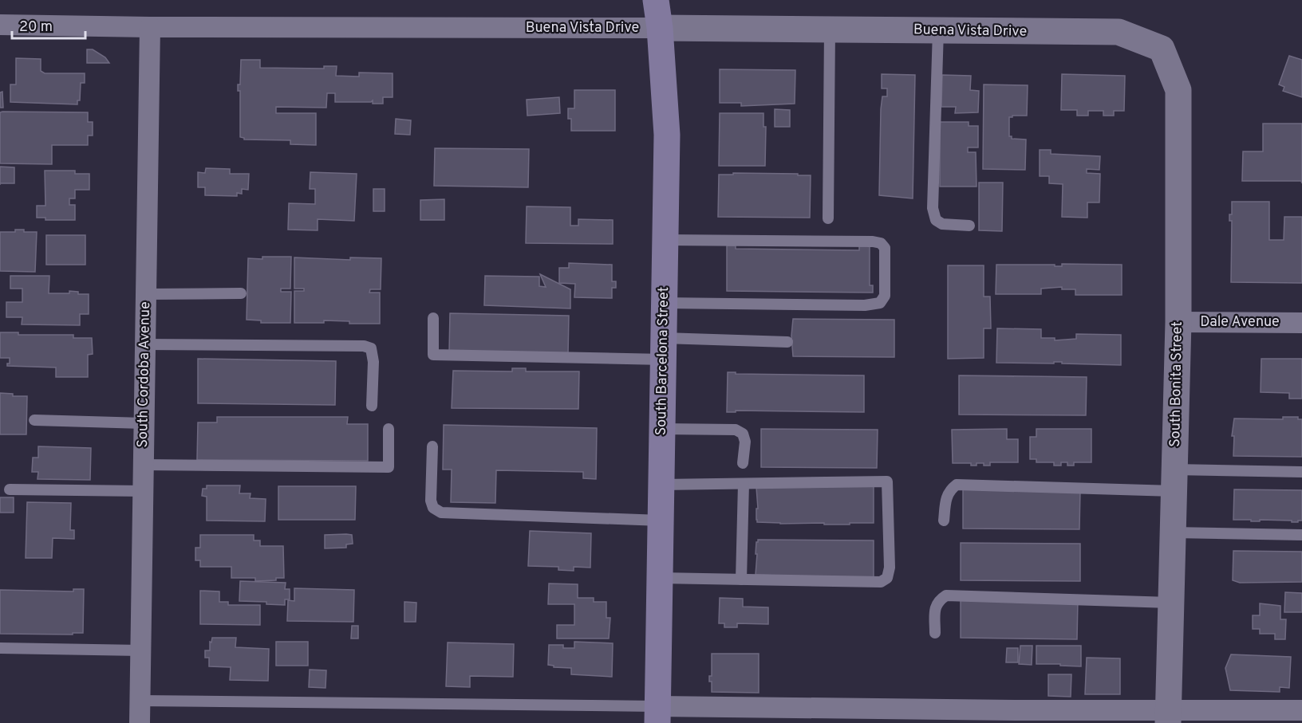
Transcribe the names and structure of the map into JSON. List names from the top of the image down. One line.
{"streets":{"main road":["South Barcelona Street"],"street":["Buena Vista Drive","Dale Avenue","South Cordoba Avenue","South Bonita Street"]},"crossings":[["Buena Vista Drive","South Barcelona Street"],["Buena Vista Drive","South Cordoba Avenue"],["Buena Vista Drive","South Bonita Street"],["Dale Avenue","South Bonita Street"]],"scale_bar":"20 m"}
